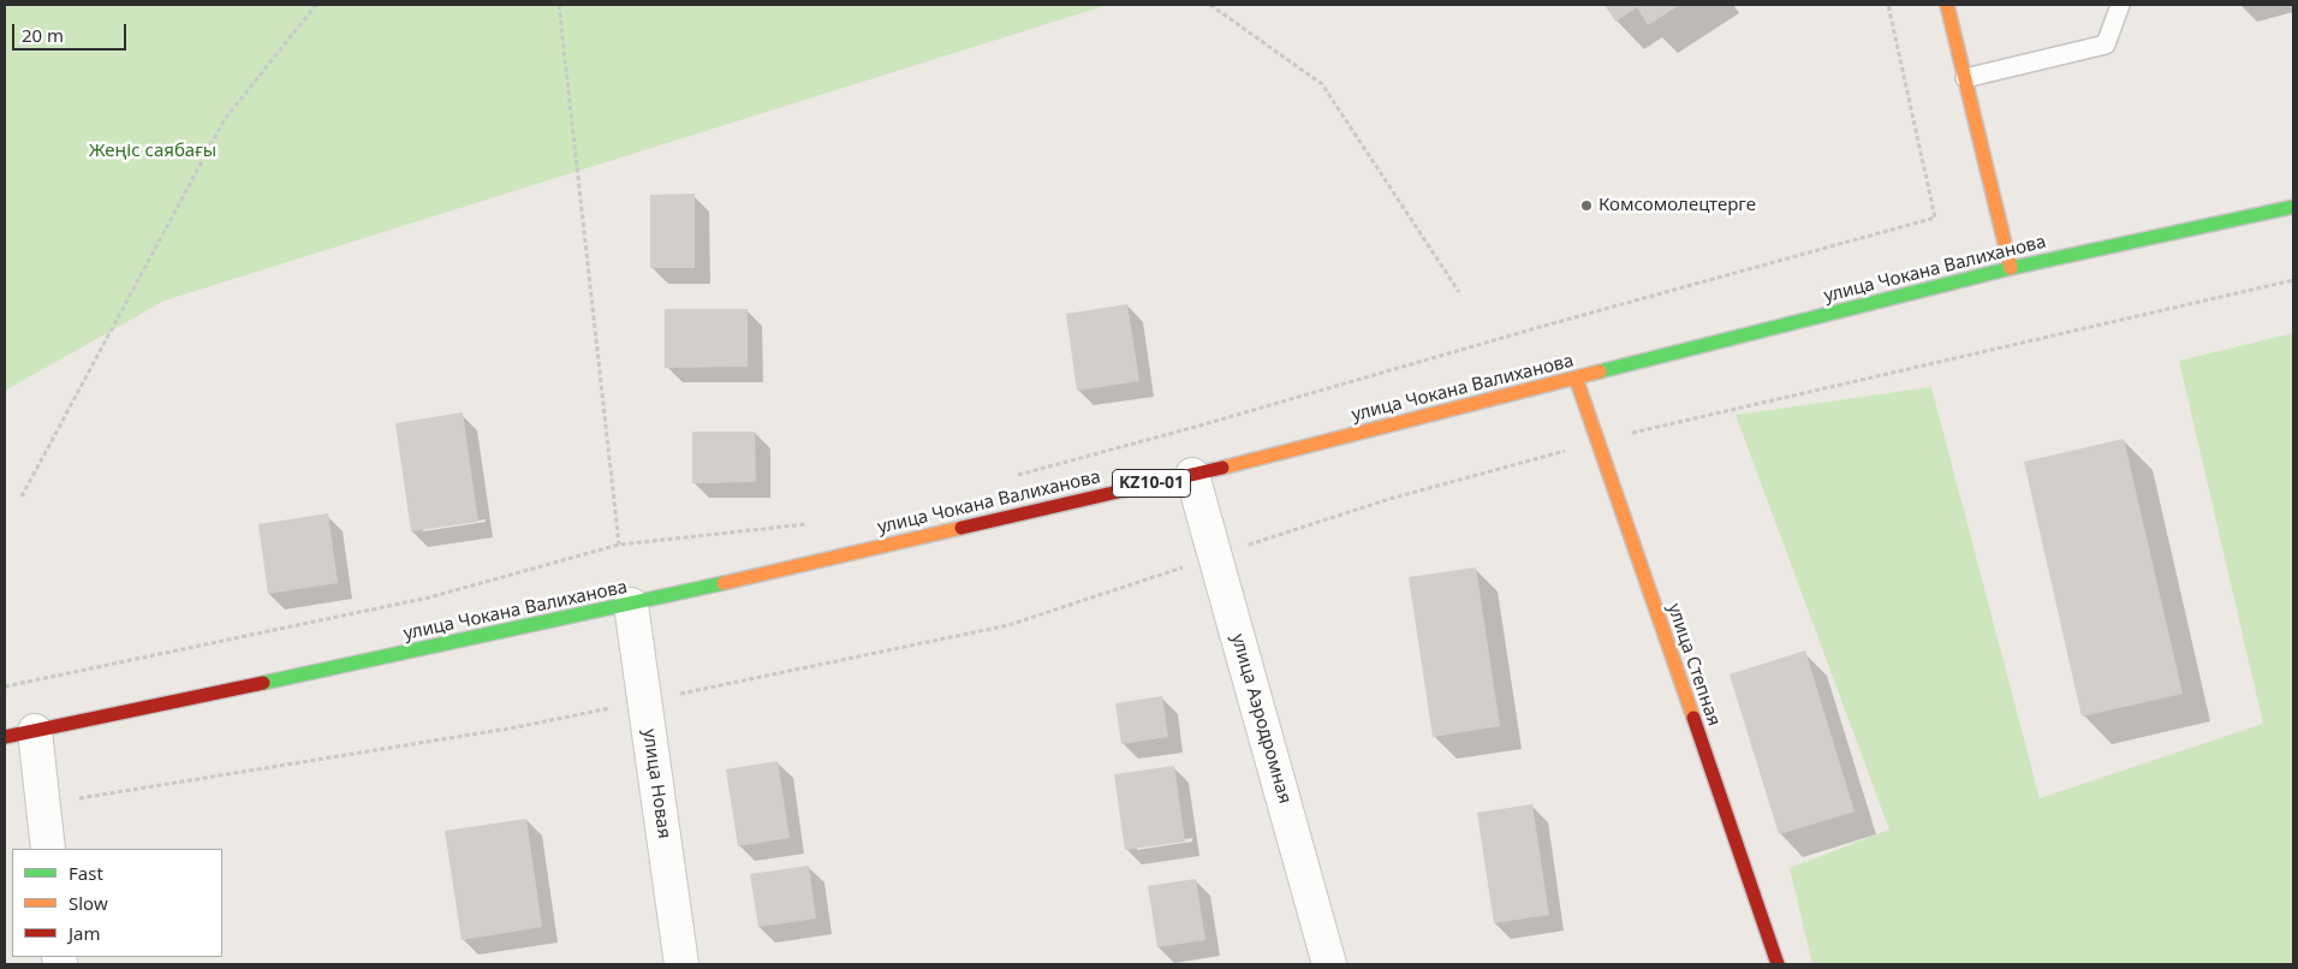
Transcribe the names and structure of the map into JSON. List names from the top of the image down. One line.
{"streets":{"main road":["улица Чокана Валиханова","KZ10-01","улица Степная"],"street":["улица Аэродромная","улица Новая"]},"crossings":[["улица Чокана Валиханова","улица Степная"],["улица Чокана Валиханова","улица Аэродромная"],["улица Чокана Валиханова","улица Новая"]],"parks":["Жеңіс саябағы"],"places":["Комсомолецтерге"],"legend":["Fast","Slow","Jam"],"scale_bar":"20 m"}
